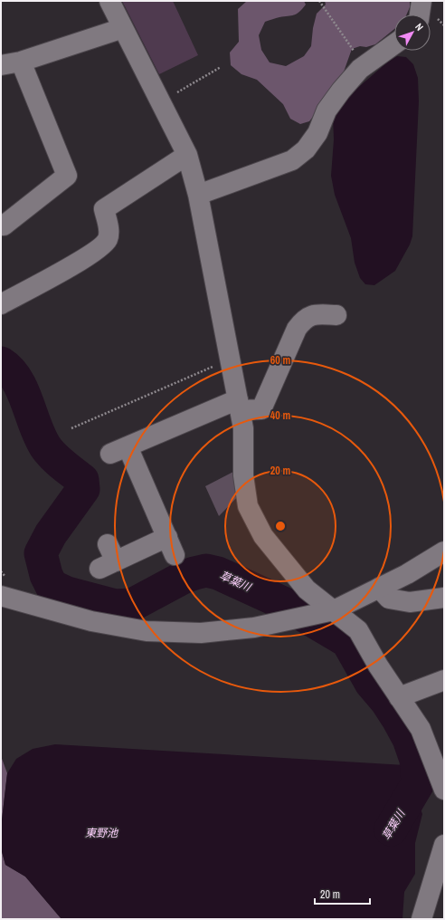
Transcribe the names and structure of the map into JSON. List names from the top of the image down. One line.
{"water":["草葉川","東野池"],"scale_bar":"20 m","north":"top right","rings":["60 m","40 m","20 m"]}
